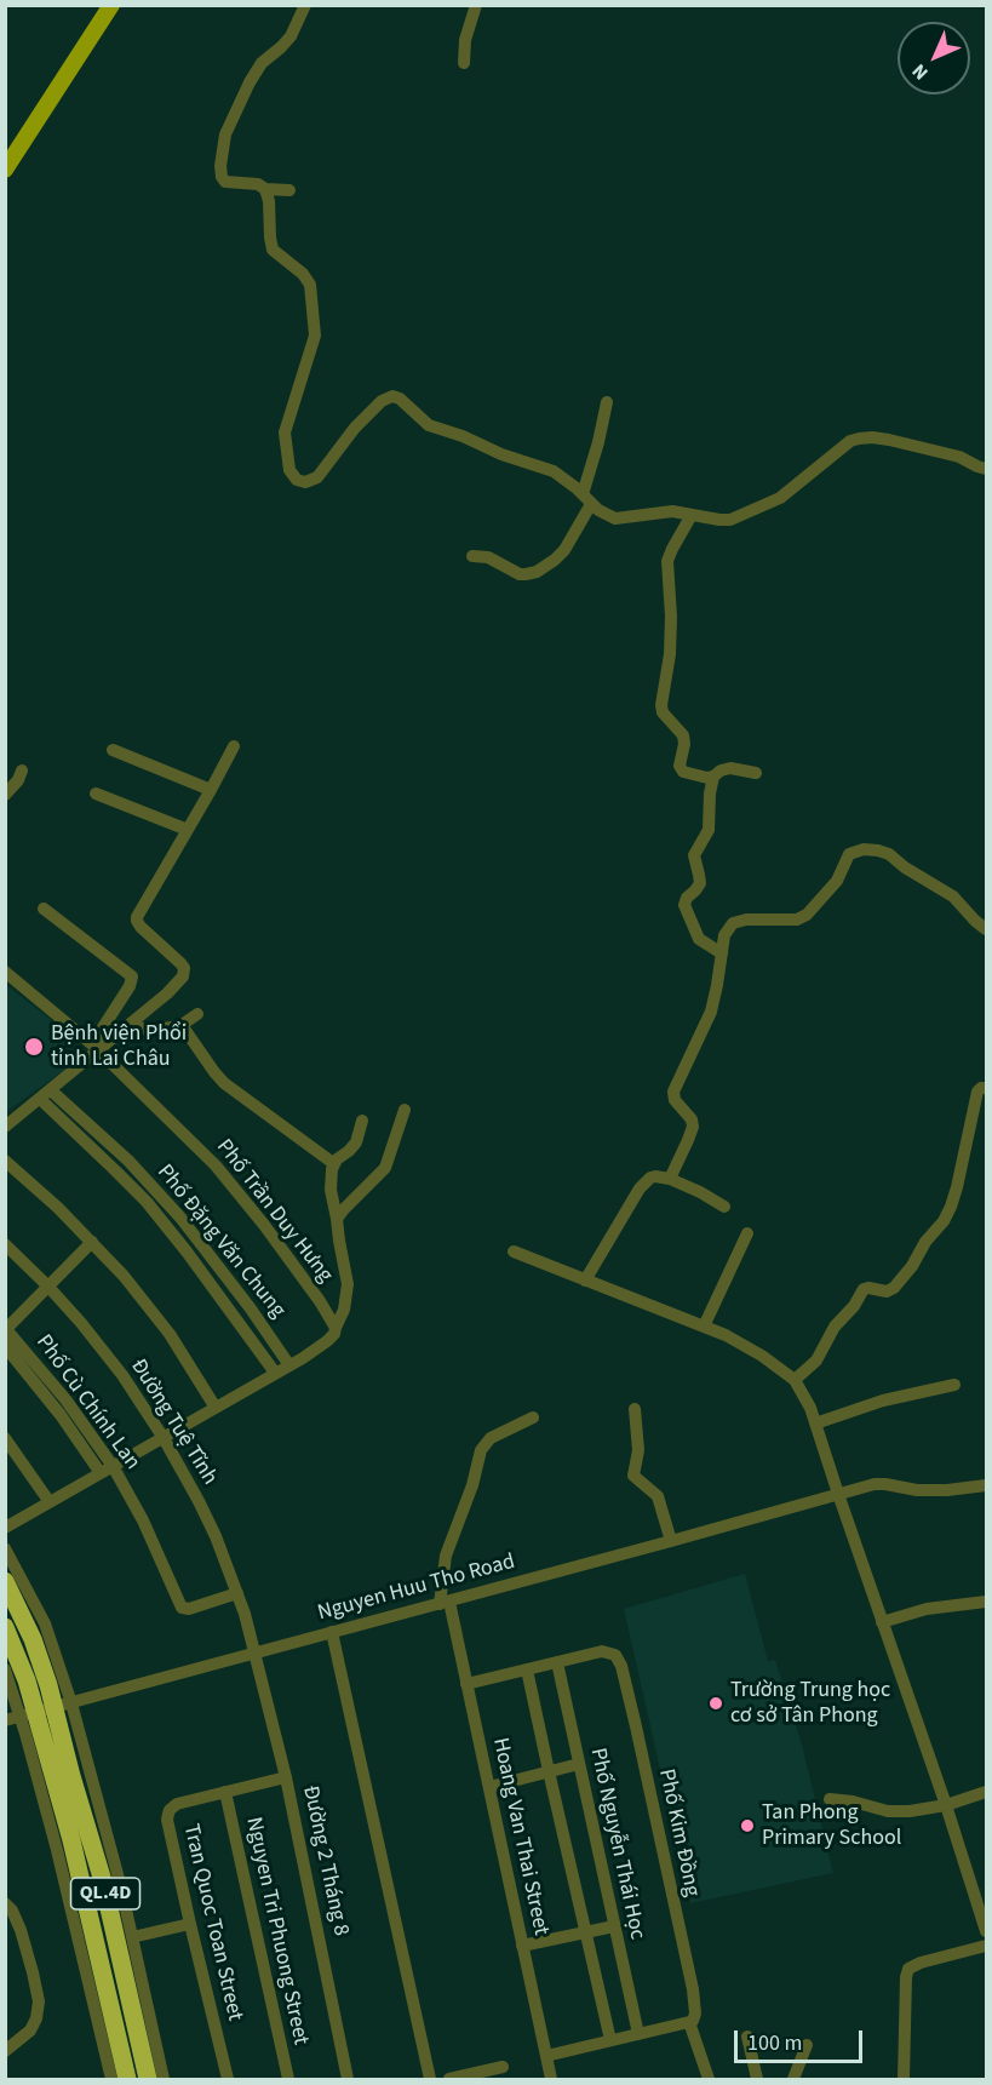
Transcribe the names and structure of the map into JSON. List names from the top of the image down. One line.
{"streets":{"highway":["QL.4D"],"street":["Phố Trần Duy Hưng","Phố Đặng Văn Chung","Phố Cù Chính Lan","Đường Tuệ Tĩnh","Nguyen Huu Tho Road","Phố Kim Đồng","Hoang Van Thai Street","Phố Nguyễn Thái Học","Đường 2 Tháng 8","Tran Quoc Toan Street","Nguyen Tri Phuong Street"]},"crossings":[["Phố Cù Chính Lan","Đường Tuệ Tĩnh"],["Đường Tuệ Tĩnh","Nguyen Huu Tho Road"],["Đường Tuệ Tĩnh","Đường 2 Tháng 8"],["Nguyen Huu Tho Road","Hoang Van Thai Street"],["Nguyen Huu Tho Road","Đường 2 Tháng 8"],["Nguyen Huu Tho Road","QL.4D"],["Phố Kim Đồng","Phố Nguyễn Thái Học"],["Đường 2 Tháng 8","Tran Quoc Toan Street"],["Tran Quoc Toan Street","Nguyen Tri Phuong Street"]],"places":["Bệnh viện Phổi tỉnh Lai Châu","Trường Trung học cơ sở Tân Phong","Tan Phong Primary School"],"scale_bar":"100 m","north":"bottom left"}
